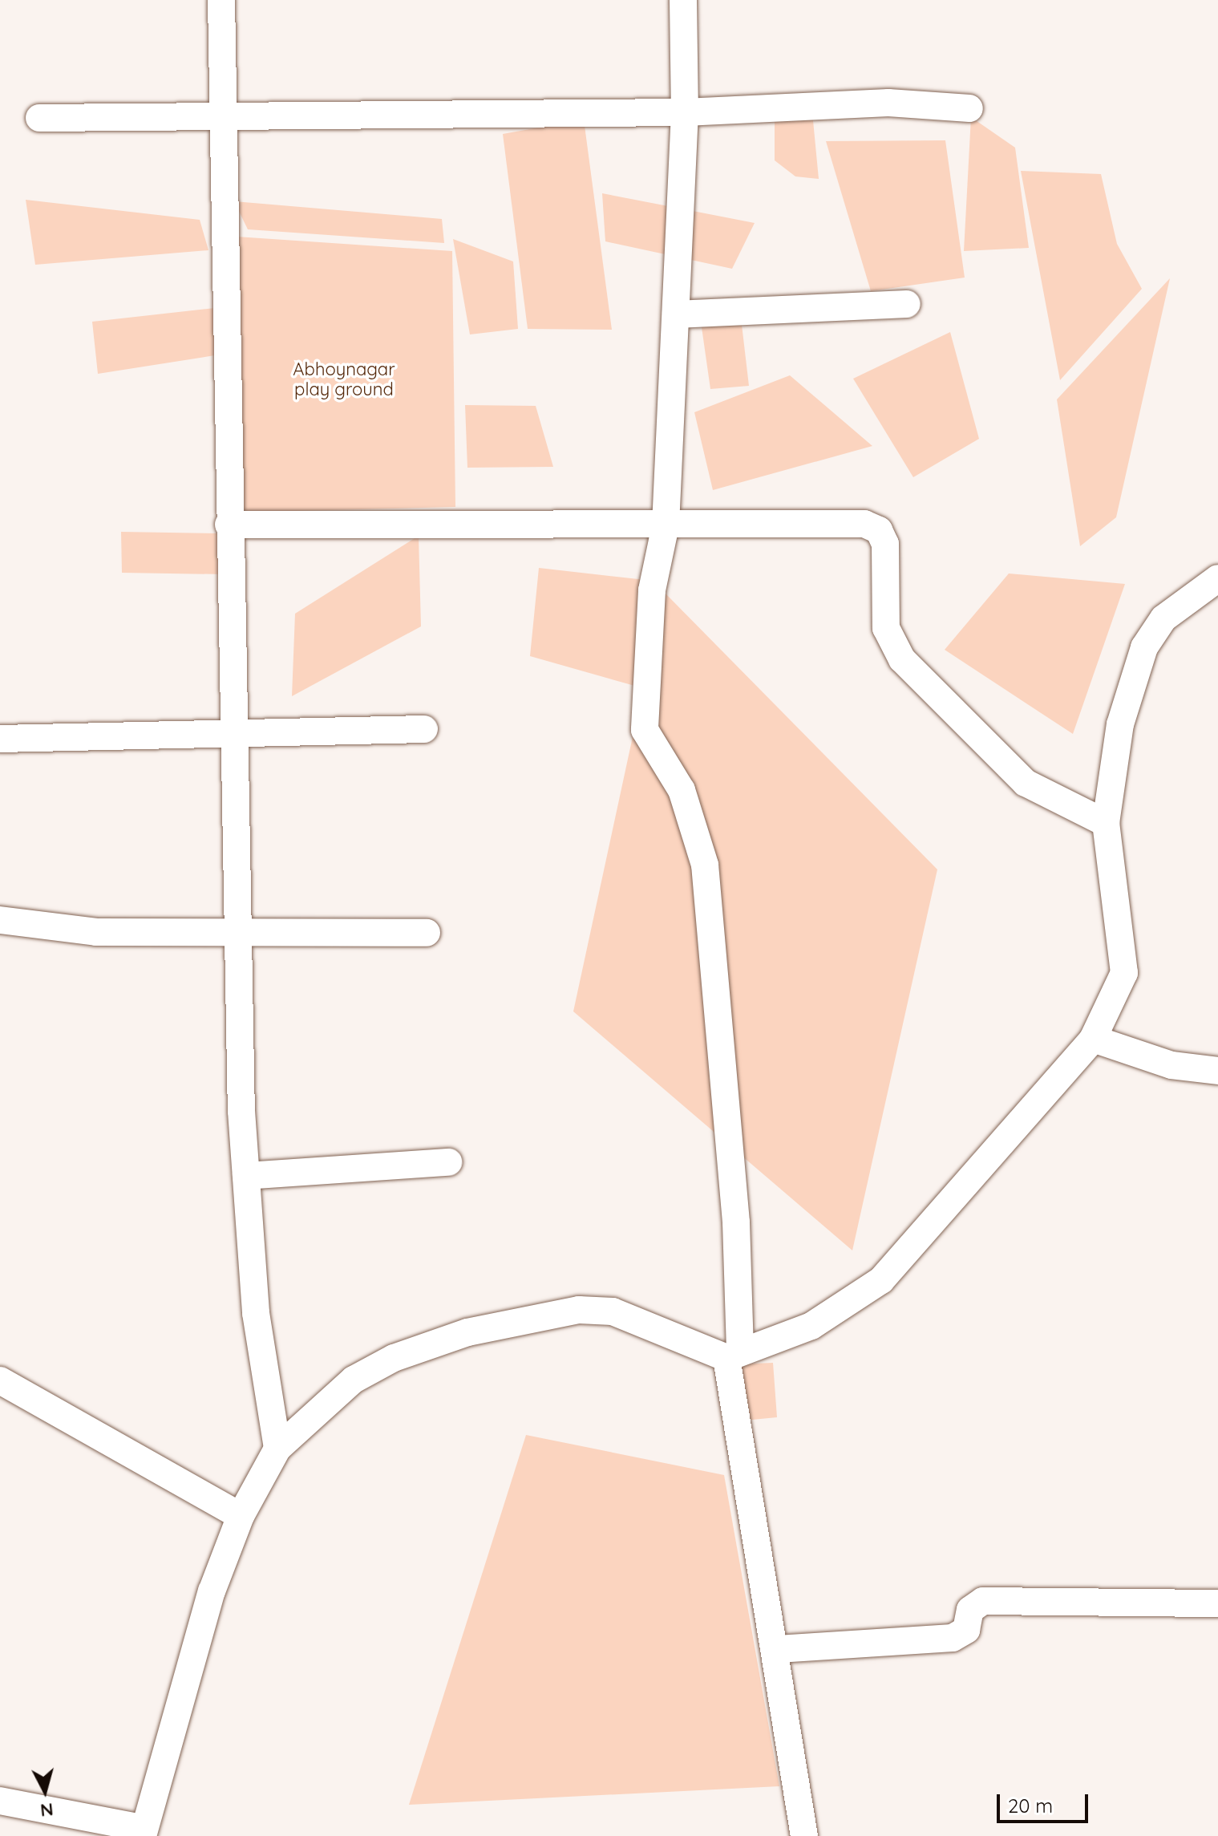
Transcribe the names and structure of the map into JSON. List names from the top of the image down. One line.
{"parks":["Abhoynagar play ground"],"scale_bar":"20 m","north":"bottom"}
